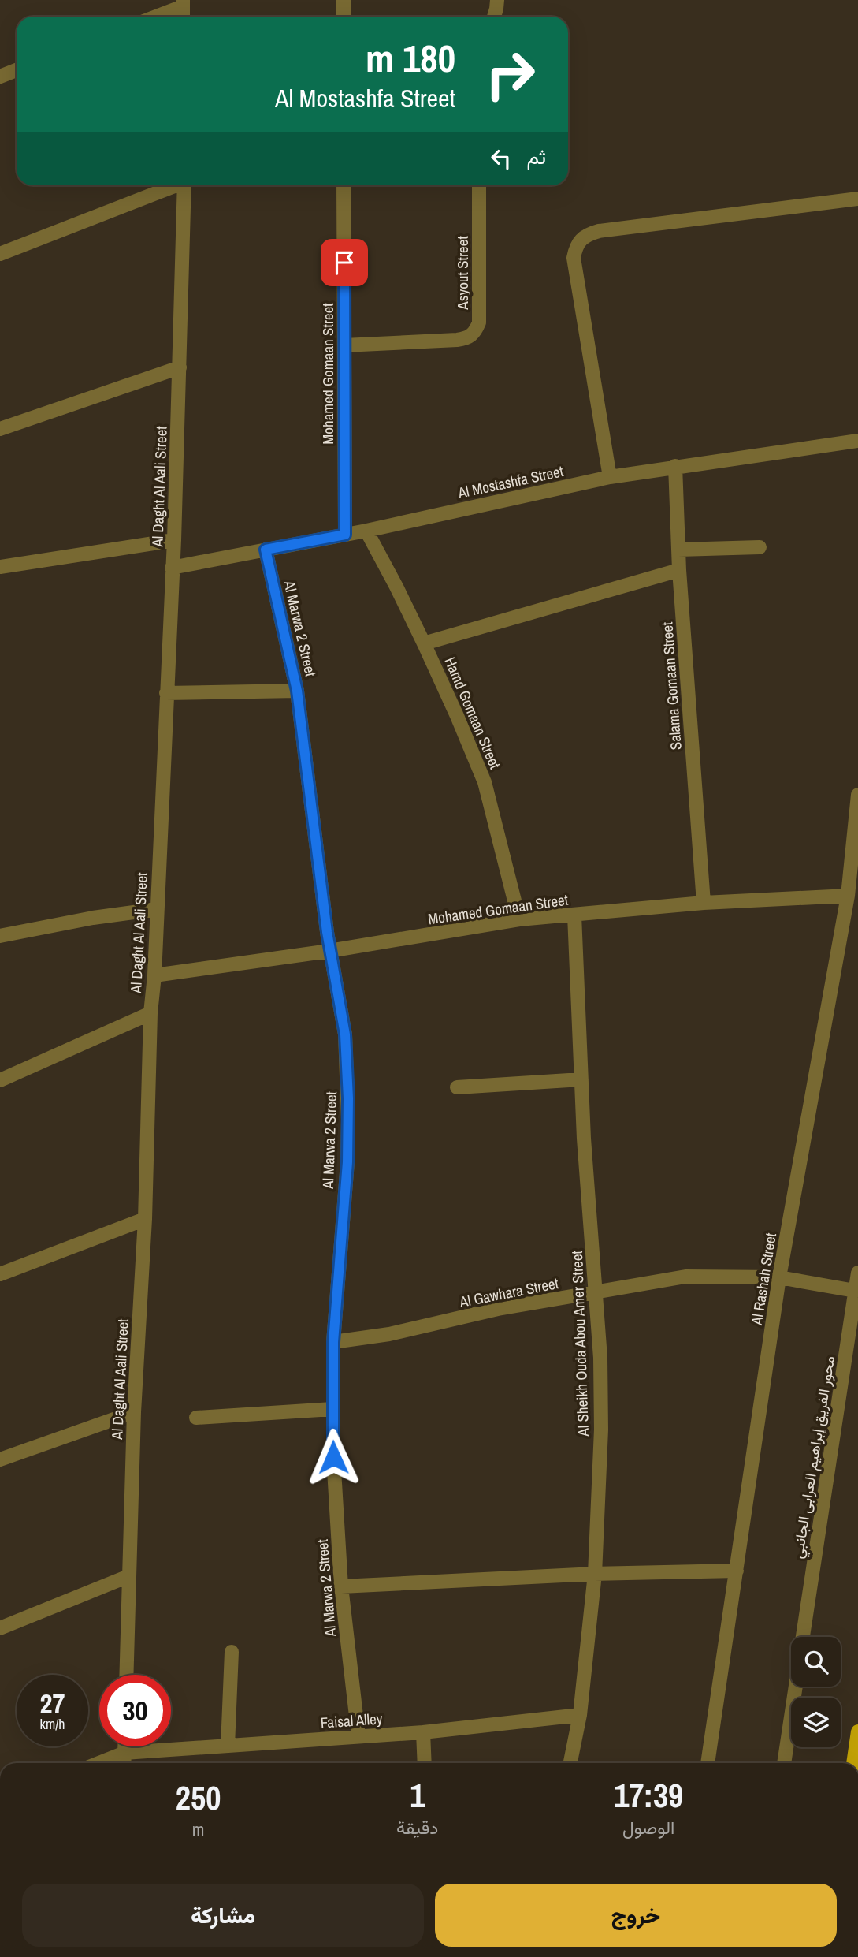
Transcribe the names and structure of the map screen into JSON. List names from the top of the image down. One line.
{"streets":{"street":["Asyout Street","Mohamed Gomaan Street","Al Mostashfa Street","Al Daght Al Aali Street","Al Marwa 2 Street","Salama Gomaan Street","Hamd Gomaan Street","Al Rashah Street","Al Gawhara Street","Al Sheikh Ouda Abou Amer Street","محور الفريق إبراهيم العرابى الجانبي","Faisal Alley"]},"crossings":[["Asyout Street","Mohamed Gomaan Street"],["Mohamed Gomaan Street","Al Mostashfa Street"],["Mohamed Gomaan Street","Al Daght Al Aali Street"],["Mohamed Gomaan Street","Al Marwa 2 Street"],["Mohamed Gomaan Street","Salama Gomaan Street"],["Mohamed Gomaan Street","Hamd Gomaan Street"],["Mohamed Gomaan Street","Al Rashah Street"],["Mohamed Gomaan Street","Al Sheikh Ouda Abou Amer Street"],["Al Mostashfa Street","Al Daght Al Aali Street"],["Al Mostashfa Street","Al Marwa 2 Street"],["Al Mostashfa Street","Salama Gomaan Street"],["Al Mostashfa Street","Hamd Gomaan Street"],["Al Marwa 2 Street","Al Gawhara Street"],["Al Marwa 2 Street","Faisal Alley"],["Al Rashah Street","Al Gawhara Street"],["Al Gawhara Street","Al Sheikh Ouda Abou Amer Street"],["Al Gawhara Street","محور الفريق إبراهيم العرابى الجانبي"],["Al Sheikh Ouda Abou Amer Street","Faisal Alley"]],"page":{"turn":["180 m","Al Mostashfa Street"],"then":"ثم","speed":"27 km/h","limit":"30","eta":["17:39","الوصول","1","دقيقة","250","m"],"buttons":["خروج","مشاركة"]}}
